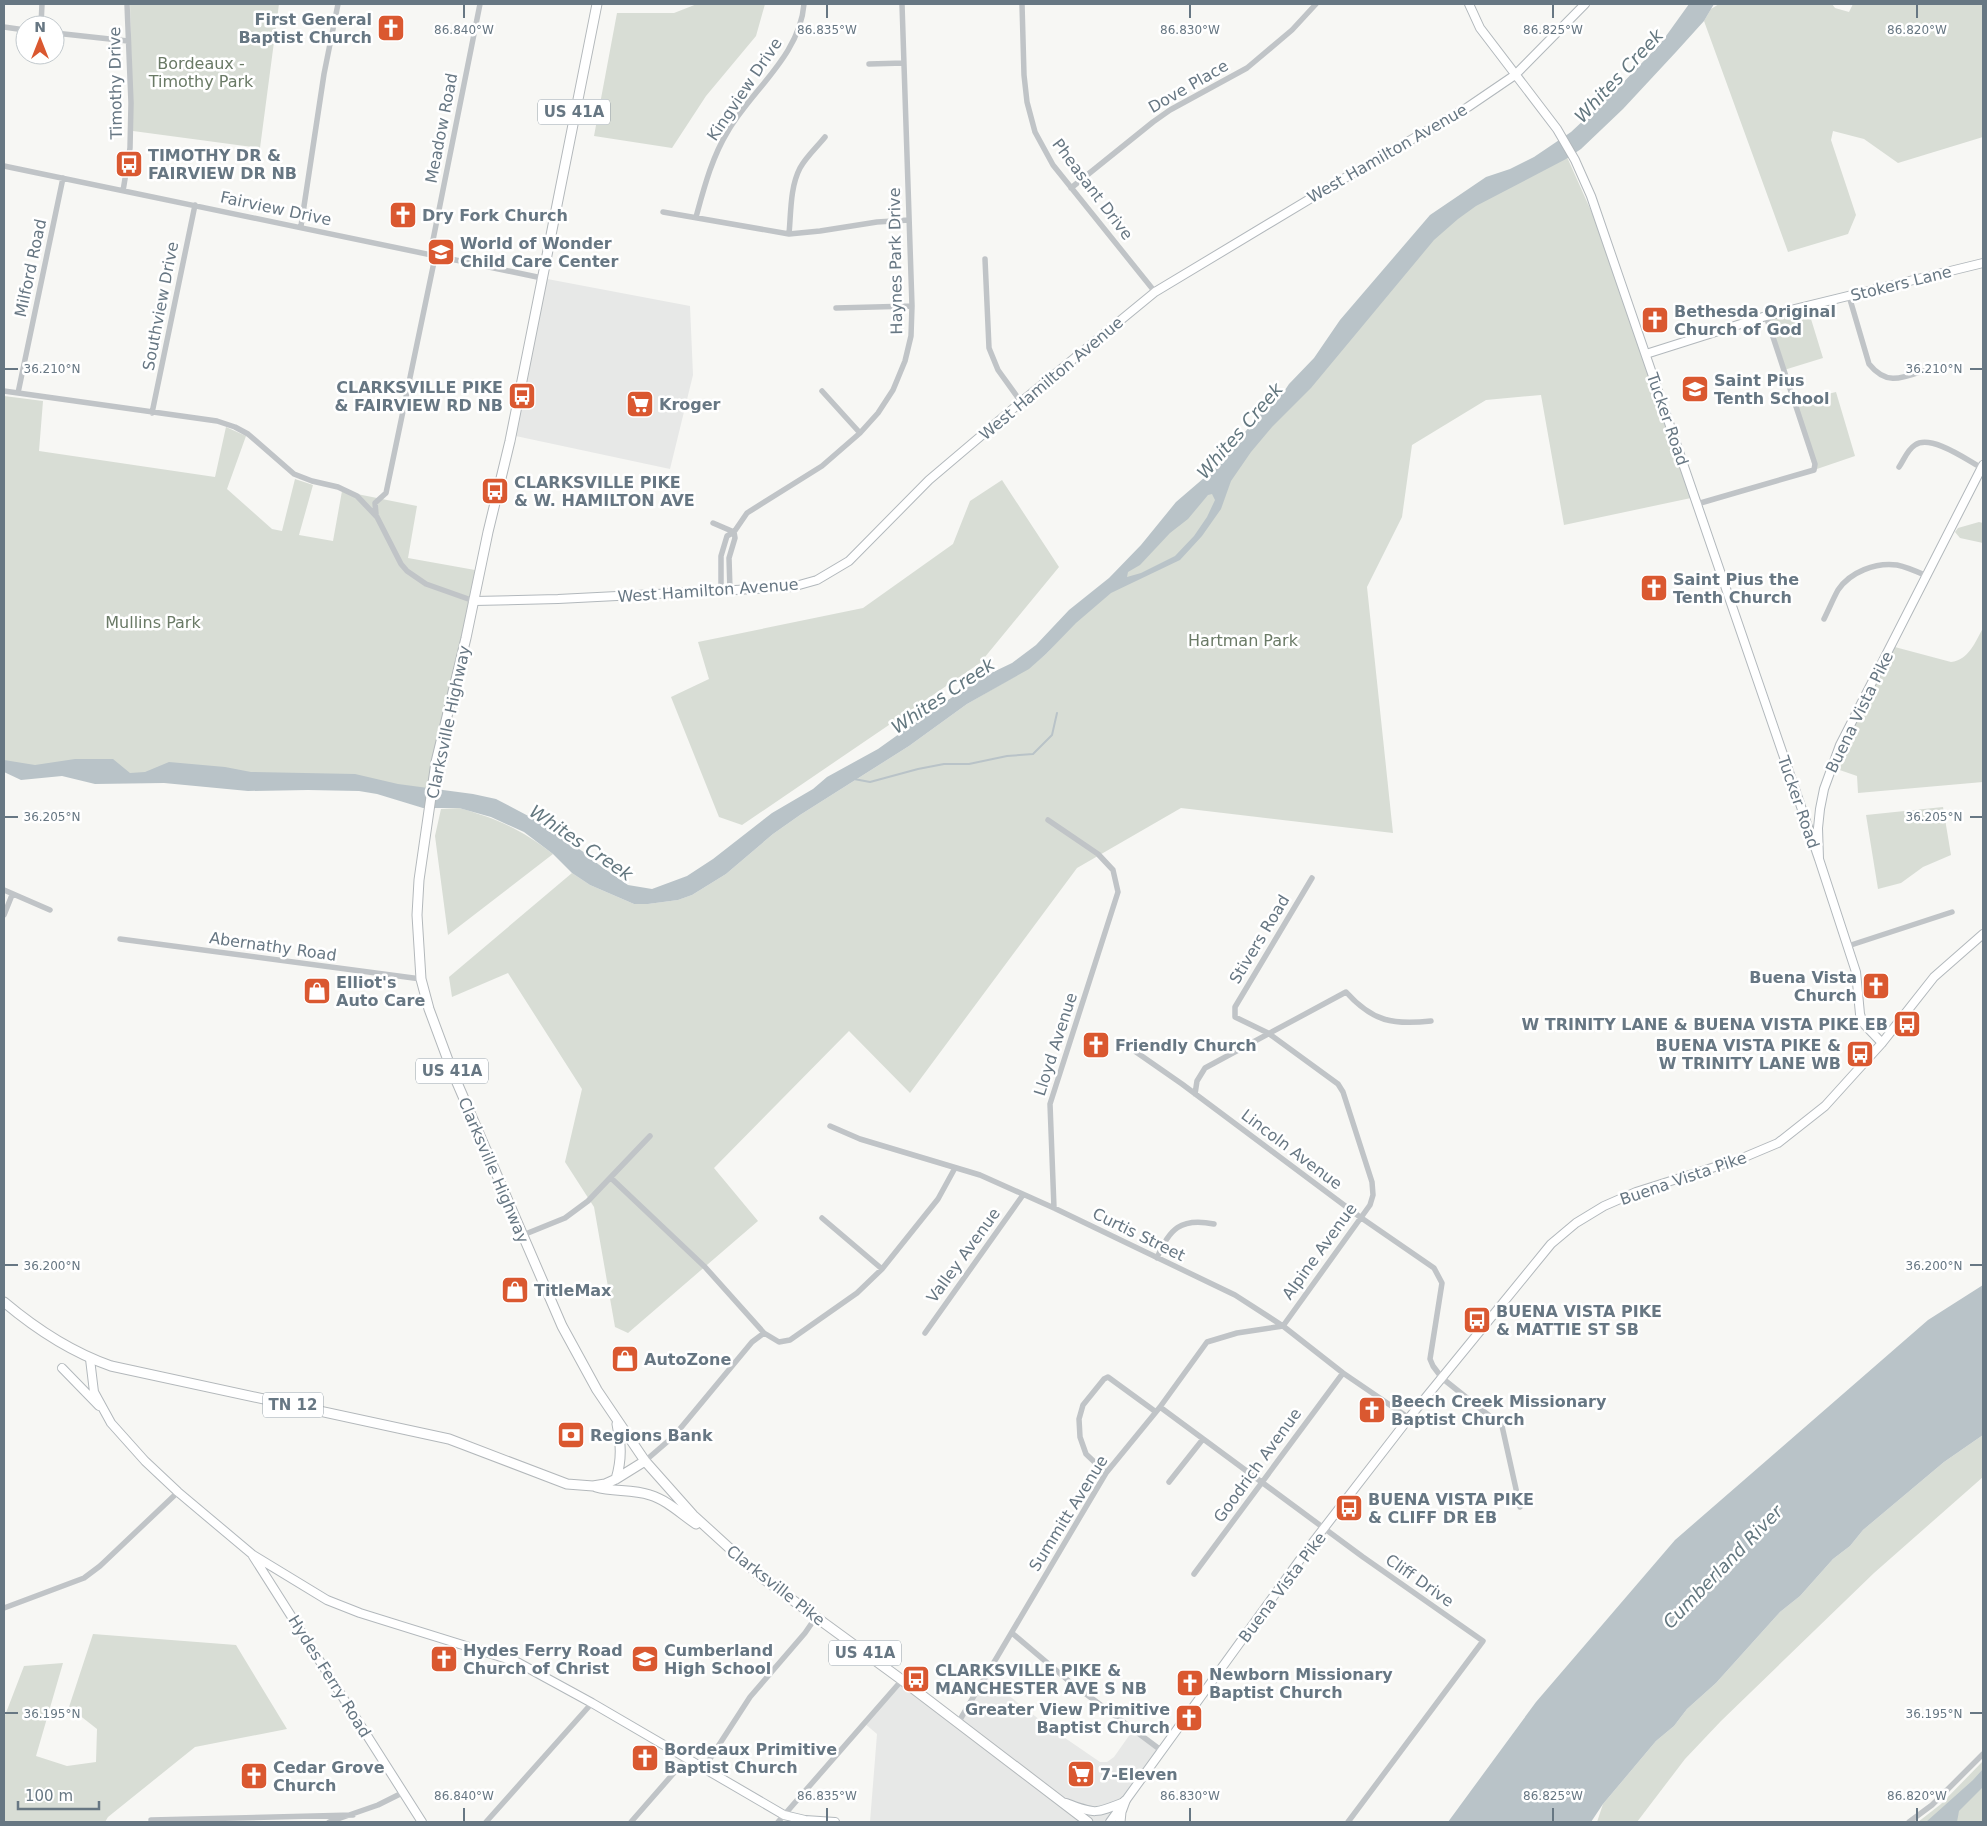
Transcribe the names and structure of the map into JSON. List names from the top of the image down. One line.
{"streets":{"main road":["US 41A","Clarksville Highway","TN 12","Clarksville Pike"],"street":["Timothy Drive","Dove Place","Kingview Drive","Meadow Road","West Hamilton Avenue","Pheasant Drive","Fairview Drive","Haynes Park Drive","Milford Road","Stokers Lane","Southview Drive","Tucker Road","Buena Vista Pike","Stivers Road","Abernathy Road","Lloyd Avenue","Lincoln Avenue","Curtis Street","Alpine Avenue","Valley Avenue","Goodrich Avenue","Summitt Avenue","Cliff Drive","Hydes Ferry Road"]},"crossings":[["Timothy Drive","Fairview Drive"],["Dove Place","Pheasant Drive"],["Meadow Road","Fairview Drive"],["West Hamilton Avenue","Pheasant Drive"],["West Hamilton Avenue","Haynes Park Drive"],["West Hamilton Avenue","Tucker Road"],["West Hamilton Avenue","Clarksville Highway"],["Fairview Drive","Milford Road"],["Fairview Drive","Southview Drive"],["Fairview Drive","Clarksville Highway"],["Stokers Lane","Tucker Road"],["Tucker Road","Buena Vista Pike"],["Buena Vista Pike","Lincoln Avenue"],["Buena Vista Pike","Curtis Street"],["Buena Vista Pike","Cliff Drive"],["Clarksville Highway","Abernathy Road"],["Clarksville Highway","TN 12"],["Clarksville Highway","Clarksville Pike"],["Stivers Road","Alpine Avenue"],["Lloyd Avenue","Curtis Street"],["Lincoln Avenue","Alpine Avenue"],["Curtis Street","Alpine Avenue"],["Curtis Street","Valley Avenue"],["Curtis Street","Goodrich Avenue"],["Curtis Street","Summitt Avenue"],["Alpine Avenue","Summitt Avenue"],["TN 12","Clarksville Pike"],["Goodrich Avenue","Cliff Drive"],["Summitt Avenue","Cliff Drive"],["Summitt Avenue","Clarksville Pike"]],"water":["Whites Creek","Cumberland River"],"parks":["Bordeaux - Timothy Park","Mullins Park","Hartman Park"],"places":{"church":["First General Baptist Church","Dry Fork Church","Bethesda Original Church of God","Saint Pius the Tenth Church","Buena Vista Church","Friendly Church","Beech Creek Missionary Baptist Church","Hydes Ferry Road Church of Christ","Newborn Missionary Baptist Church","Greater View Primitive Baptist Church","Bordeaux Primitive Baptist Church","Cedar Grove Church"],"bus stop":["TIMOTHY DR & FAIRVIEW DR NB","CLARKSVILLE PIKE & FAIRVIEW RD NB","CLARKSVILLE PIKE & W. HAMILTON AVE","W TRINITY LANE & BUENA VISTA PIKE EB","BUENA VISTA PIKE & W TRINITY LANE WB","BUENA VISTA PIKE & MATTIE ST SB","BUENA VISTA PIKE & CLIFF DR EB","CLARKSVILLE PIKE & MANCHESTER AVE S NB"],"school or university":["World of Wonder Child Care Center","Saint Pius Tenth School","Cumberland High School"],"supermarket":["Kroger","7-Eleven"],"shop":["Elliot's Auto Care","TitleMax","AutoZone"],"bank":["Regions Bank"]},"scale_bar":"100 m","north":"top","coordinates":["86.840°W","86.835°W","86.830°W","86.825°W","86.820°W","36.210°N","36.205°N","36.200°N","36.195°N"]}
